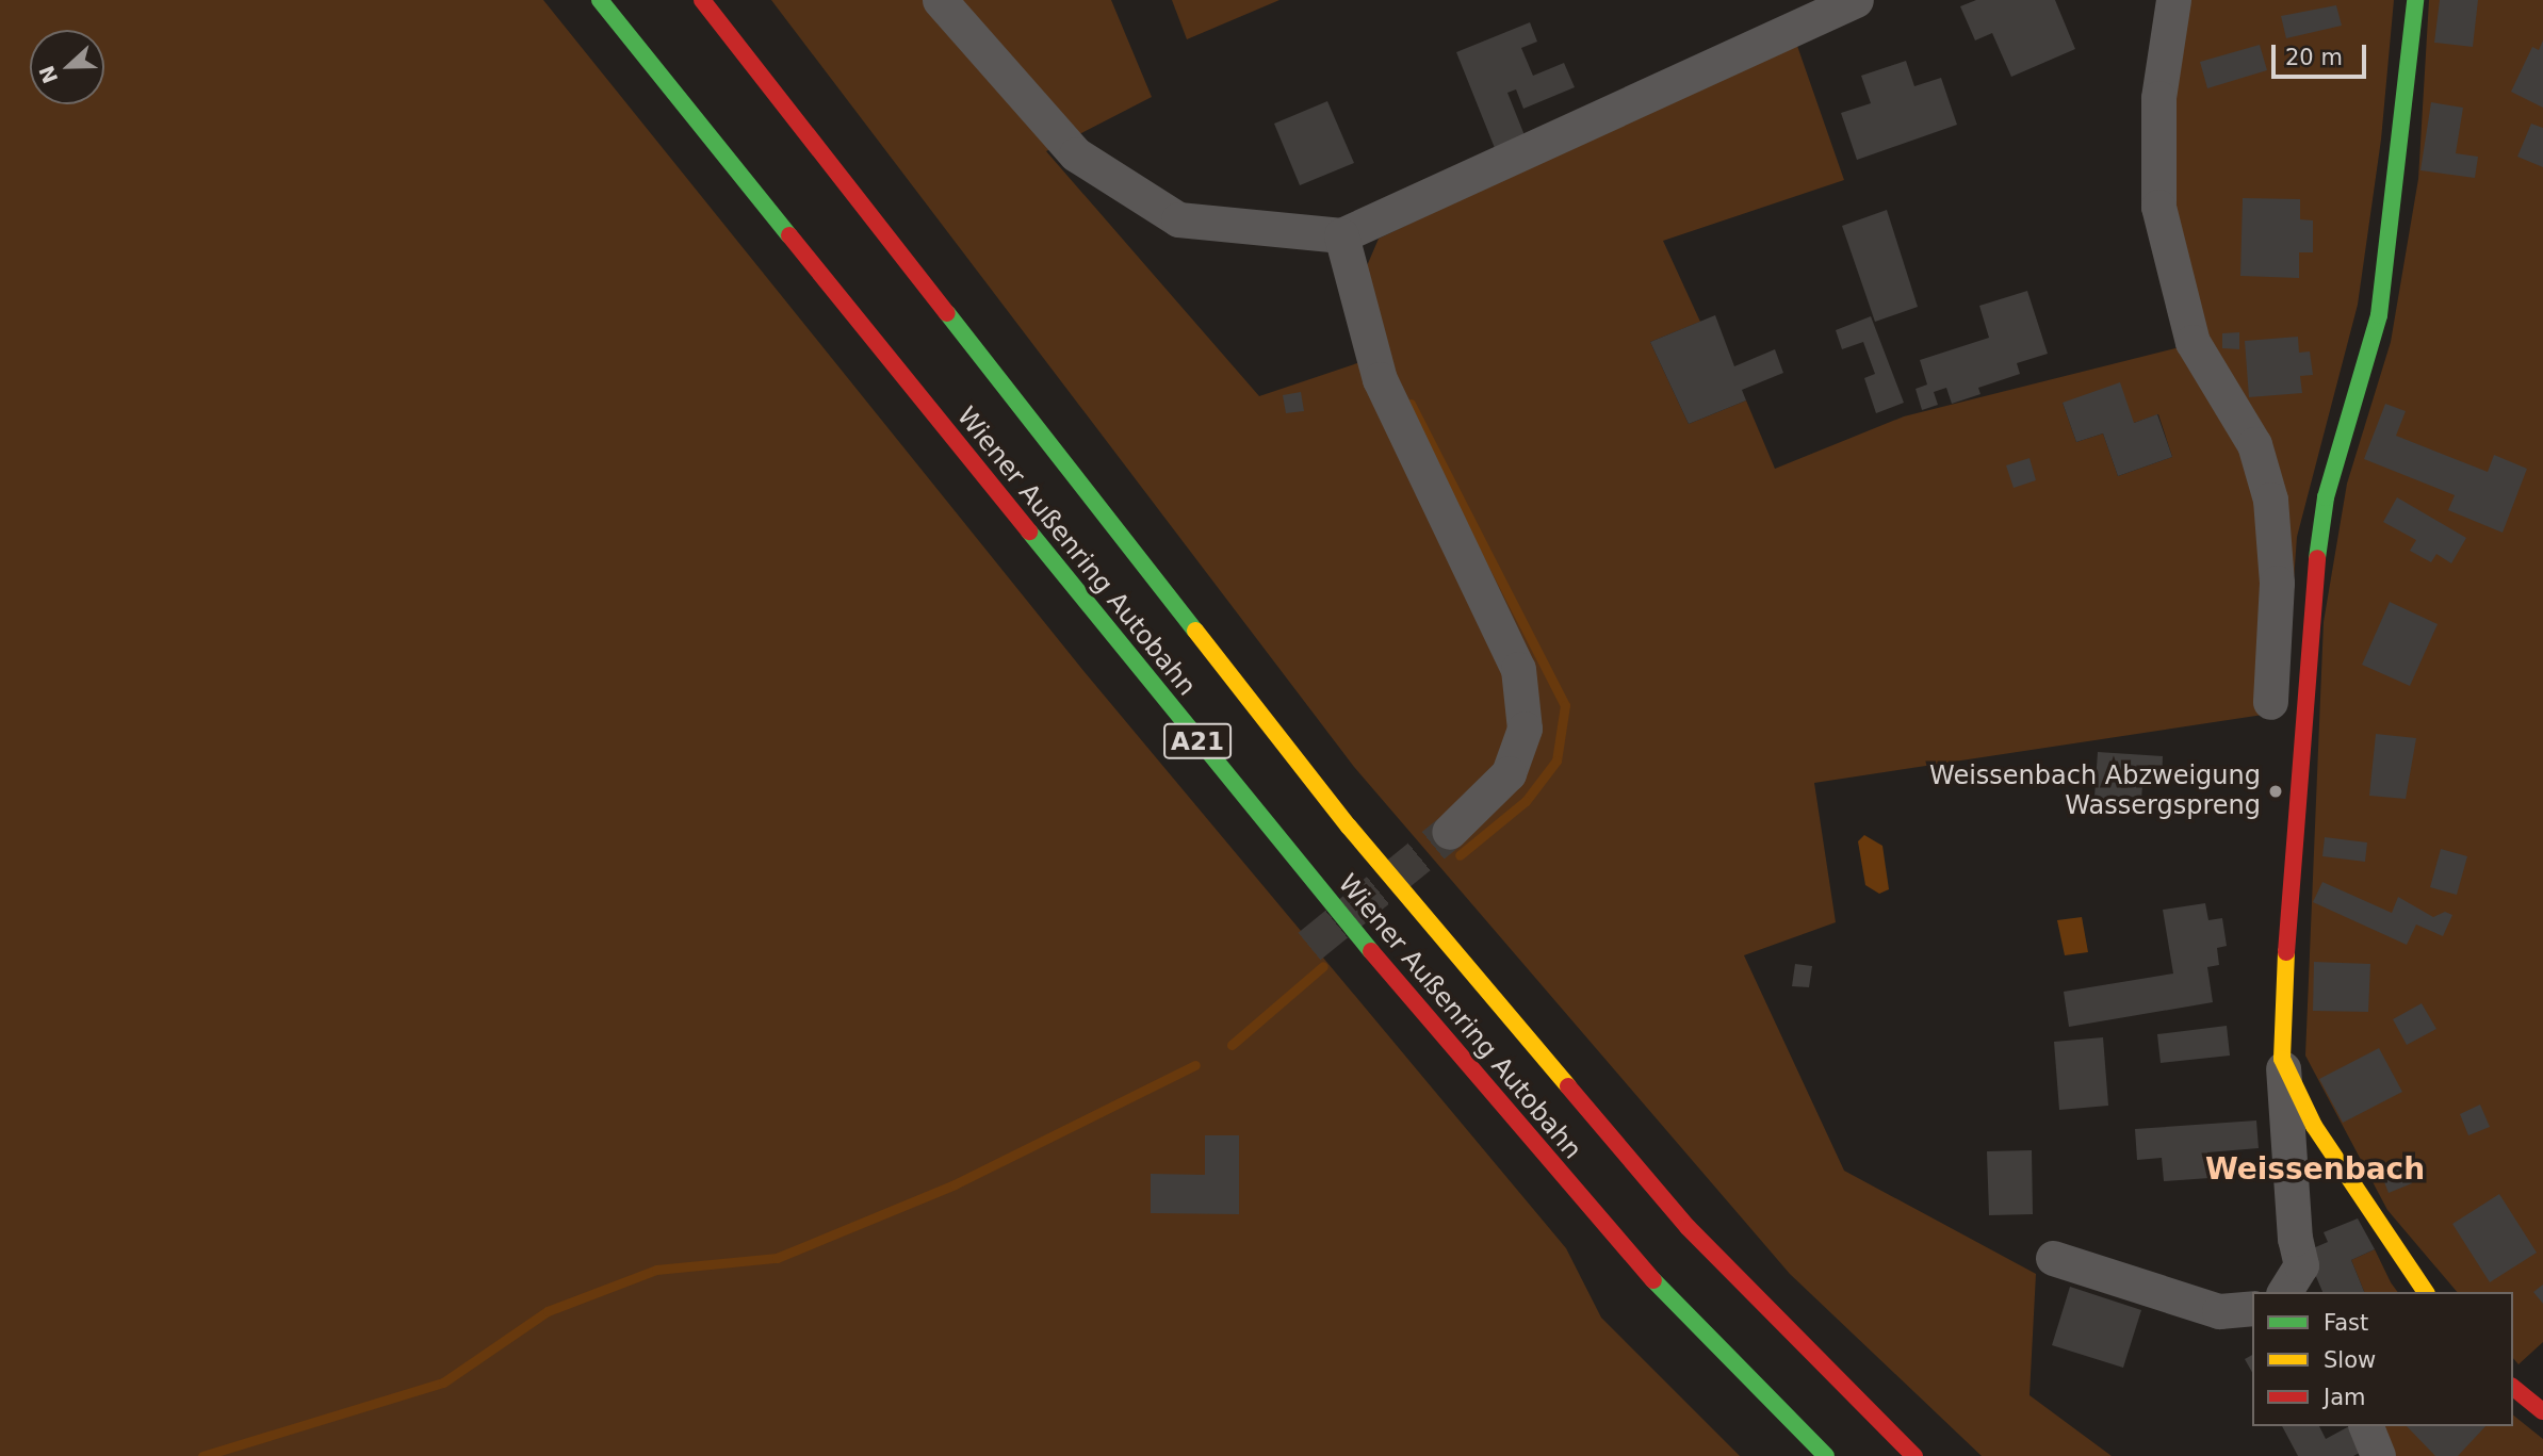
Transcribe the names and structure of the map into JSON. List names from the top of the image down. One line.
{"streets":{"main road":["Wiener Außenring Autobahn","A21"]},"districts":["Weissenbach"],"places":["Weissenbach Abzweigung Wassergspreng"],"legend":["Fast","Slow","Jam"],"scale_bar":"20 m","north":"left"}
